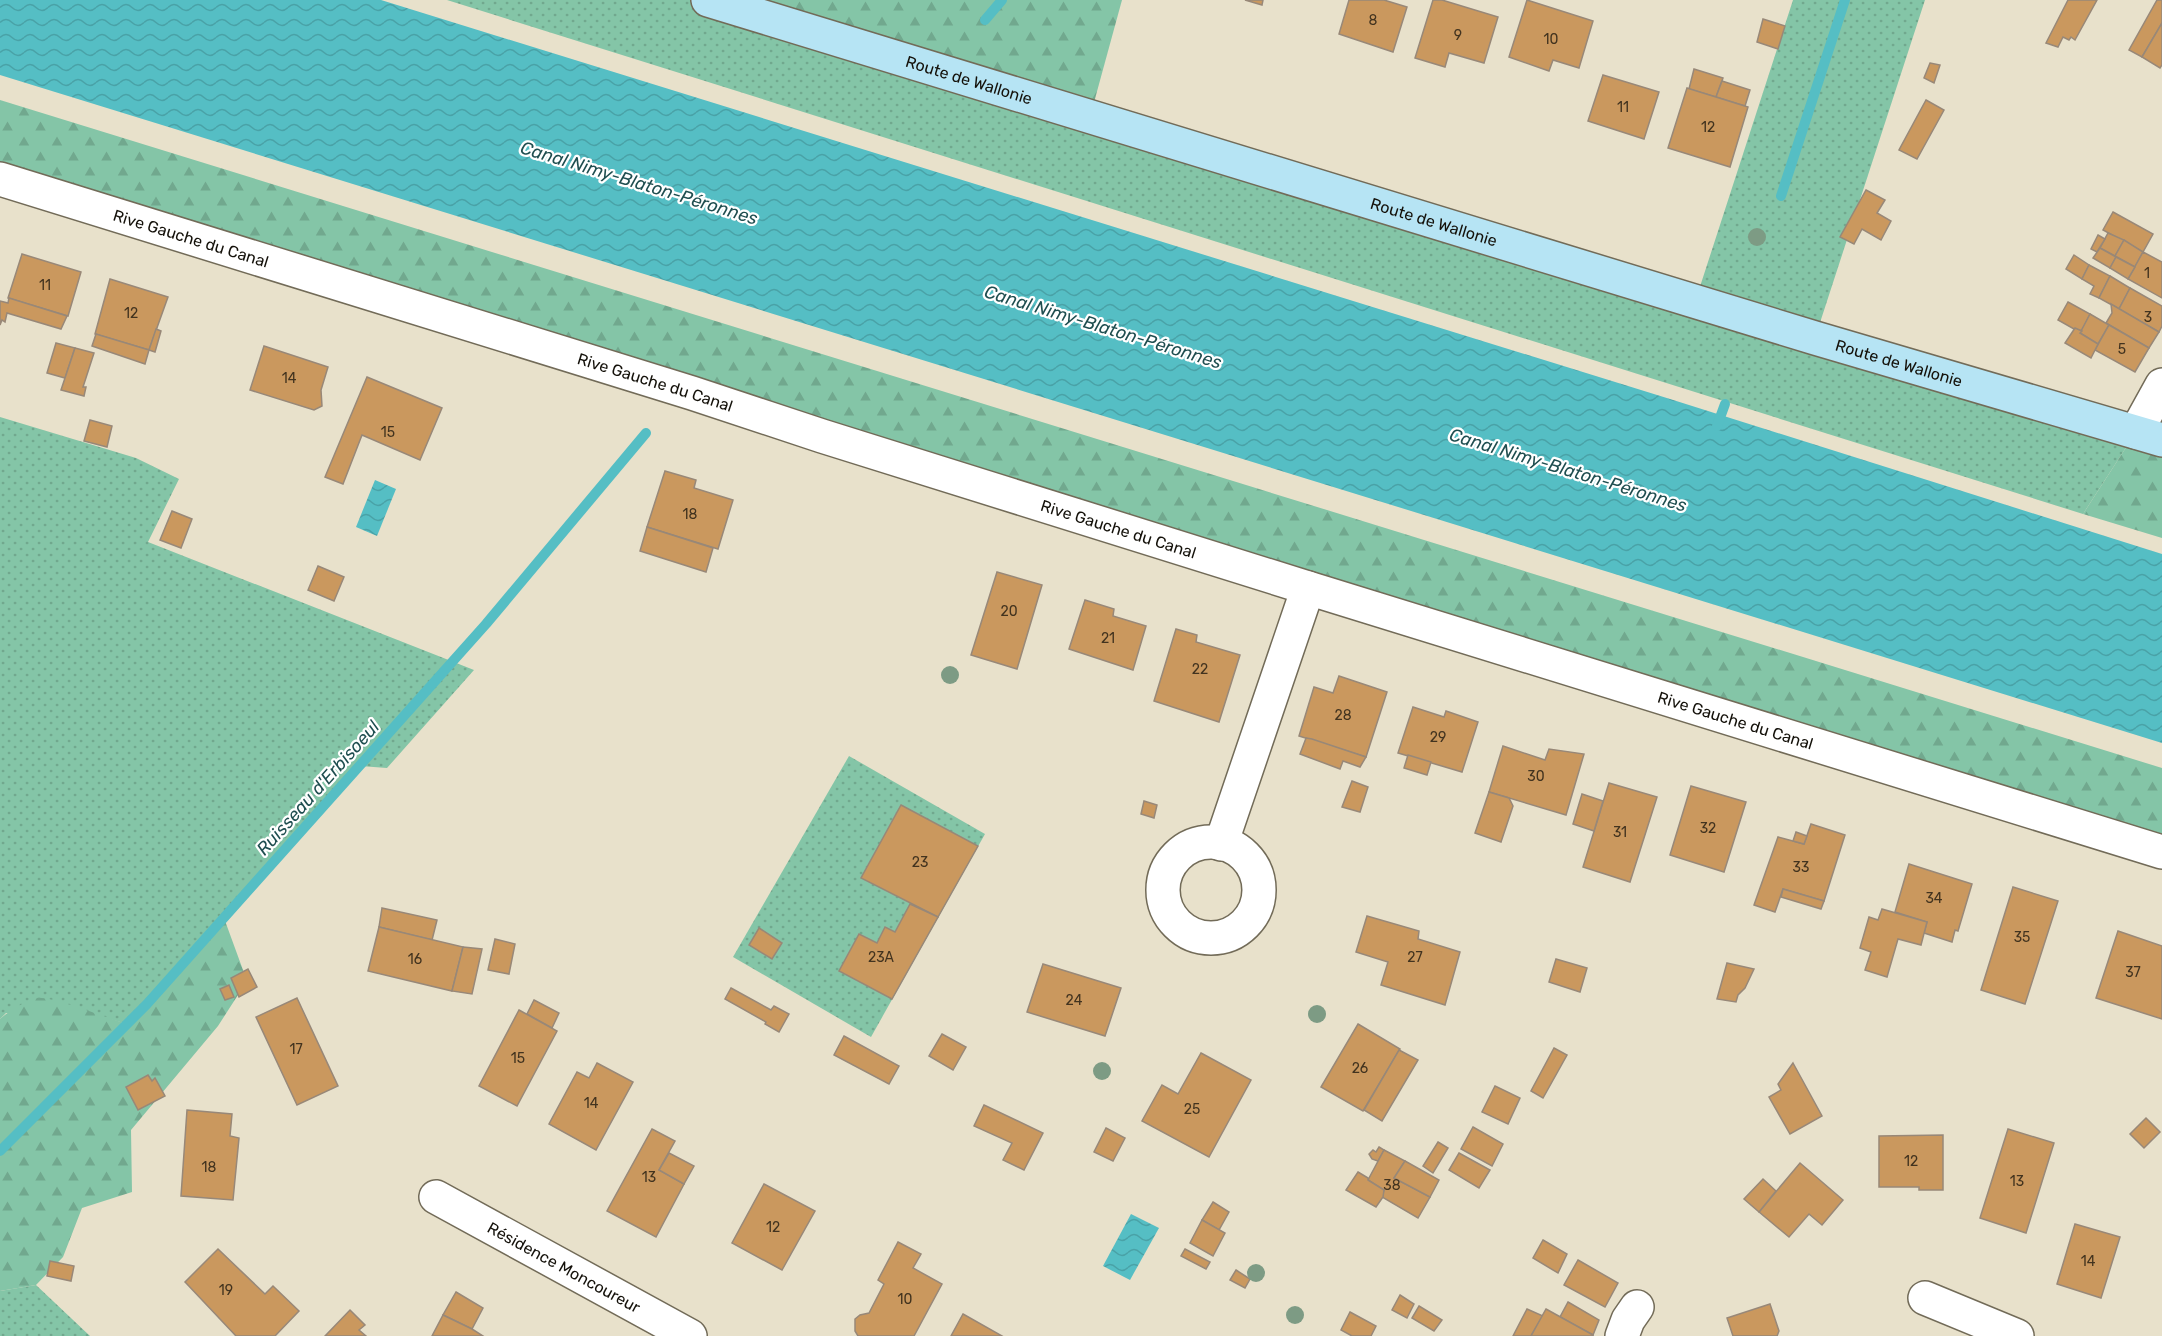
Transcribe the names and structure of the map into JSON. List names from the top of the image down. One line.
{"streets":{"main road":["Route de Wallonie"],"street":["Rive Gauche du Canal","Résidence Moncoureur"]},"water":["Canal Nimy-Blaton-Péronnes","Ruisseau d'Erbisoeul"],"house_numbers":["8","9","10","11","12","1","11","12","3","5","14","15","18","20","21","22","28","29","30","32","31","23","33","34","35","23A","27","16","37","24","17","15","26","14","25","12","18","13","13","38","12","14","19","10"]}
